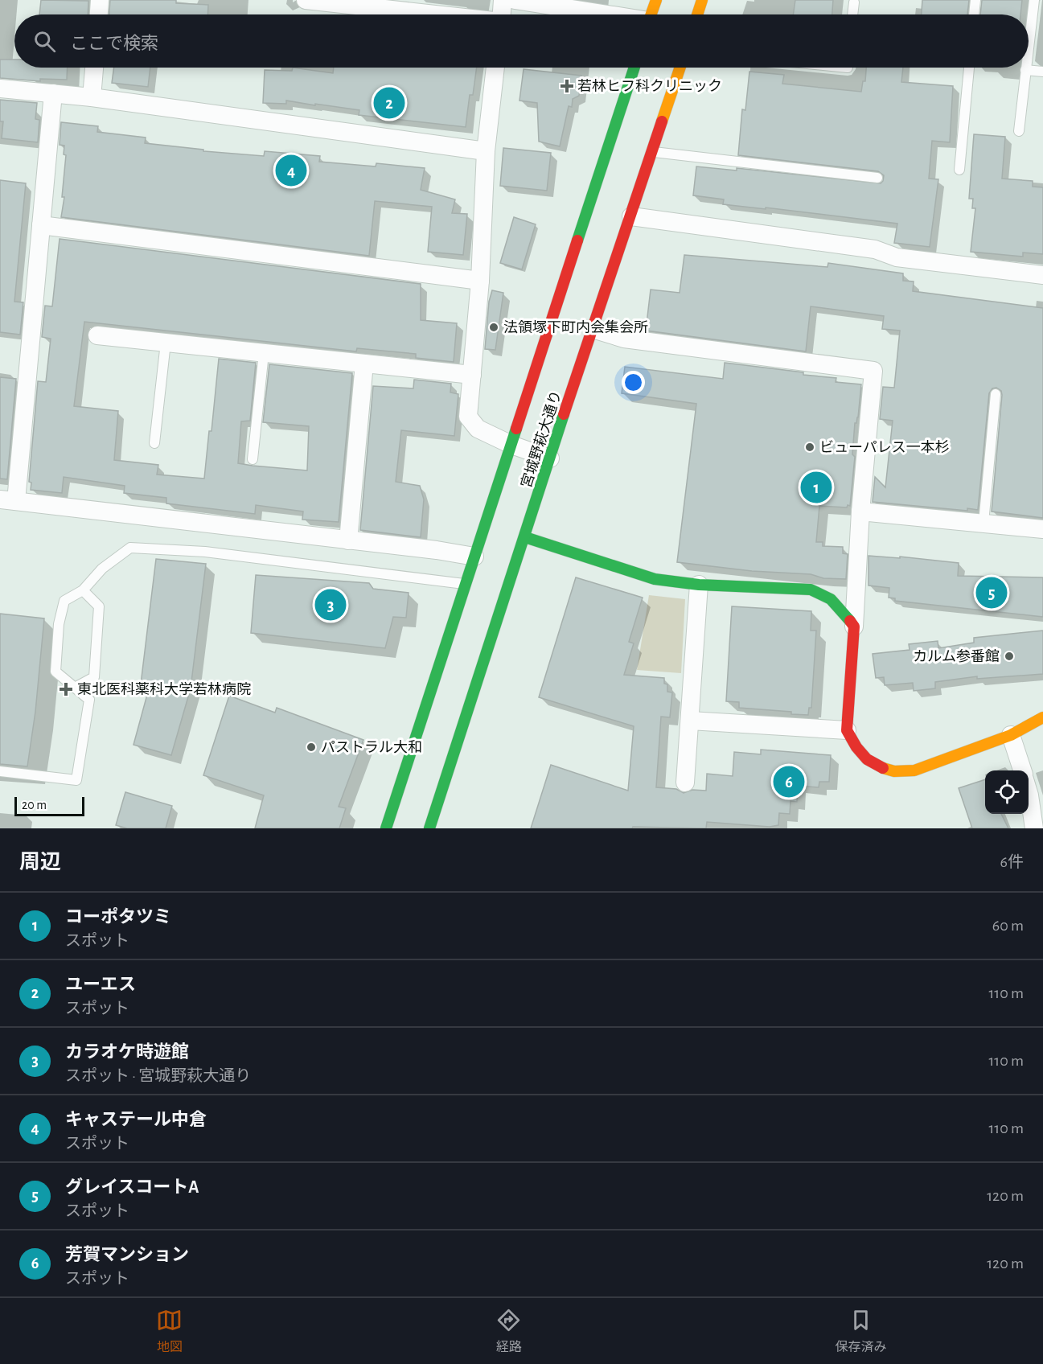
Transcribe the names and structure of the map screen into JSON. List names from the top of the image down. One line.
{"streets":{"street":["宮城野萩大通り"]},"places":{"health":["若林ヒフ科クリニック","東北医科薬科大学若林病院"],"other":["法領塚下町内会集会所","ビューパレス一本杉","カルム参番館","パストラル大和"]},"scale_bar":"20 m","page":{"search":"ここで検索","pins":["2","4","1","5","3","6"],"scale":"20 m","heading":["周辺","6件"],"list":[{"mark":"1","name":"コーポタツミ","note":"スポット","value":"60 m"},{"mark":"2","name":"ユーエス","note":"スポット","value":"110 m"},{"mark":"3","name":"カラオケ時遊館","note":"スポット · 宮城野萩大通り","value":"110 m"},{"mark":"4","name":"キャステール中倉","note":"スポット","value":"110 m"},{"mark":"5","name":"グレイスコートA","note":"スポット","value":"120 m"},{"mark":"6","name":"芳賀マンション","note":"スポット","value":"120 m"}],"nav":["地図","経路","保存済み"]}}
